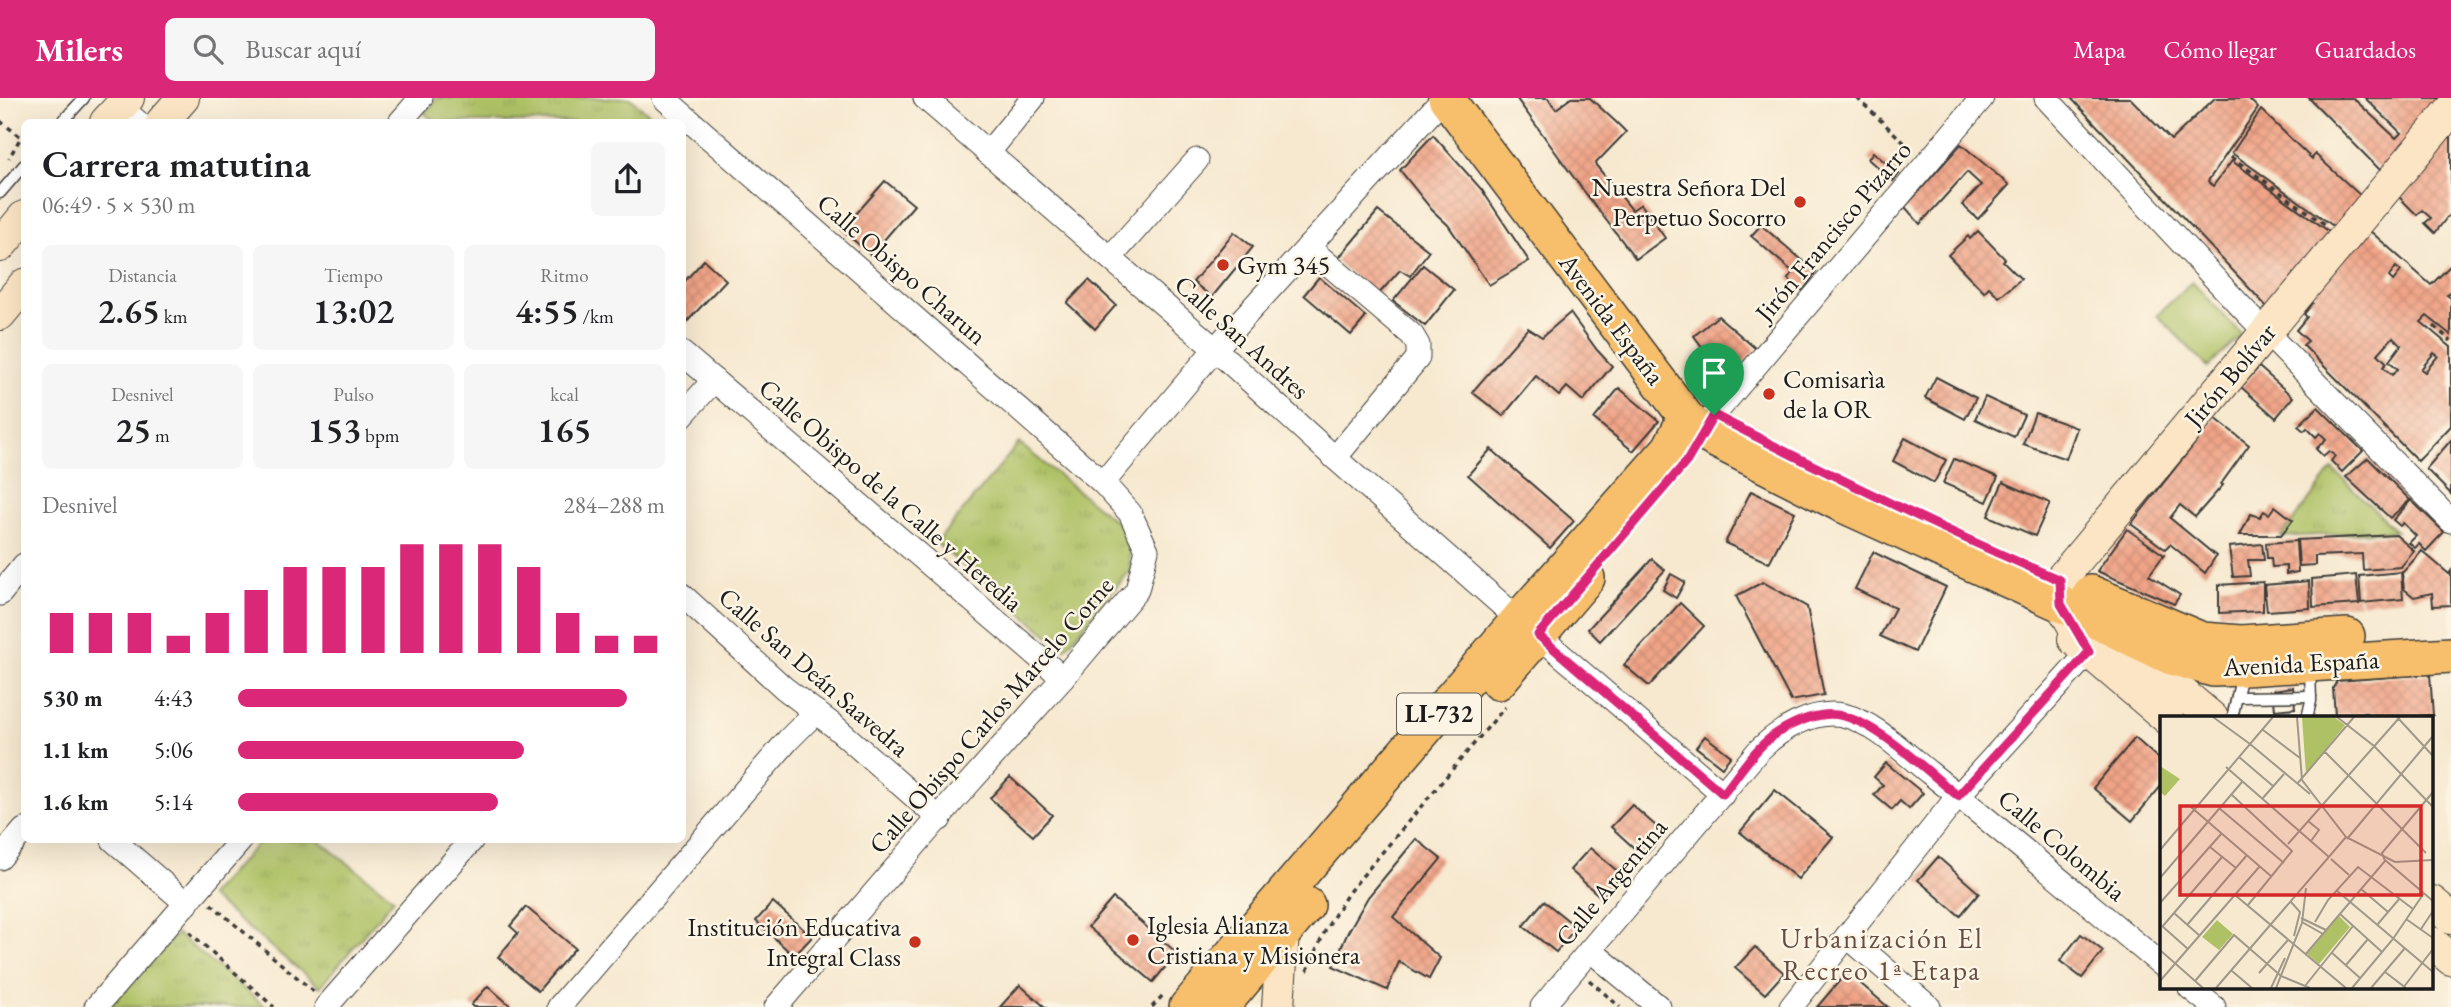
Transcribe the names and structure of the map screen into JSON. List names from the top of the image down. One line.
{"streets":{"main road":["Avenida España","LI-732"],"street":["Jirón Francisco Pizarro","Calle Obispo Charun","Calle San Andres","Jirón Bolívar","Calle Obispo de la Calle y Heredia","Calle San Deán Saavedra","Calle Obispo Carlos Marcelo Corne","Calle Colombia","Calle Argentina"]},"crossings":[["Jirón Francisco Pizarro","Avenida España"],["Jirón Francisco Pizarro","LI-732"],["Calle Obispo Charun","Calle Obispo Carlos Marcelo Corne"],["Avenida España","Jirón Bolívar"],["Avenida España","LI-732"],["Calle San Andres","LI-732"],["Calle San Andres","Calle Argentina"],["Calle Obispo de la Calle y Heredia","Calle Obispo Carlos Marcelo Corne"],["Calle San Deán Saavedra","Calle Obispo Carlos Marcelo Corne"],["Calle Colombia","Calle Argentina"]],"districts":["Urbanización El Recreo 1ª Etapa"],"places":["Nuestra Señora Del Perpetuo Socorro","Gym 345","Comisarìa de la OR","Iglesia Alianza Cristiana y Misionera","Institución Educativa Integral Class"],"page":{"header":"Milers","search":"Buscar aquí","nav":["Mapa","Cómo llegar","Guardados"],"heading":["Carrera matutina","06:49 · 5 × 530 m"],"stats":[["Distancia","2.65 km"],["Tiempo","13:02"],["Ritmo","4:55 /km"],["Desnivel","25 m"],["Pulso","153 bpm"],["kcal","165"]],"chart":["Desnivel","284–288 m"],"list":[{"name":"530 m","note":"4:43"},{"name":"1.1 km","note":"5:06"},{"name":"1.6 km","note":"5:14"}]}}
